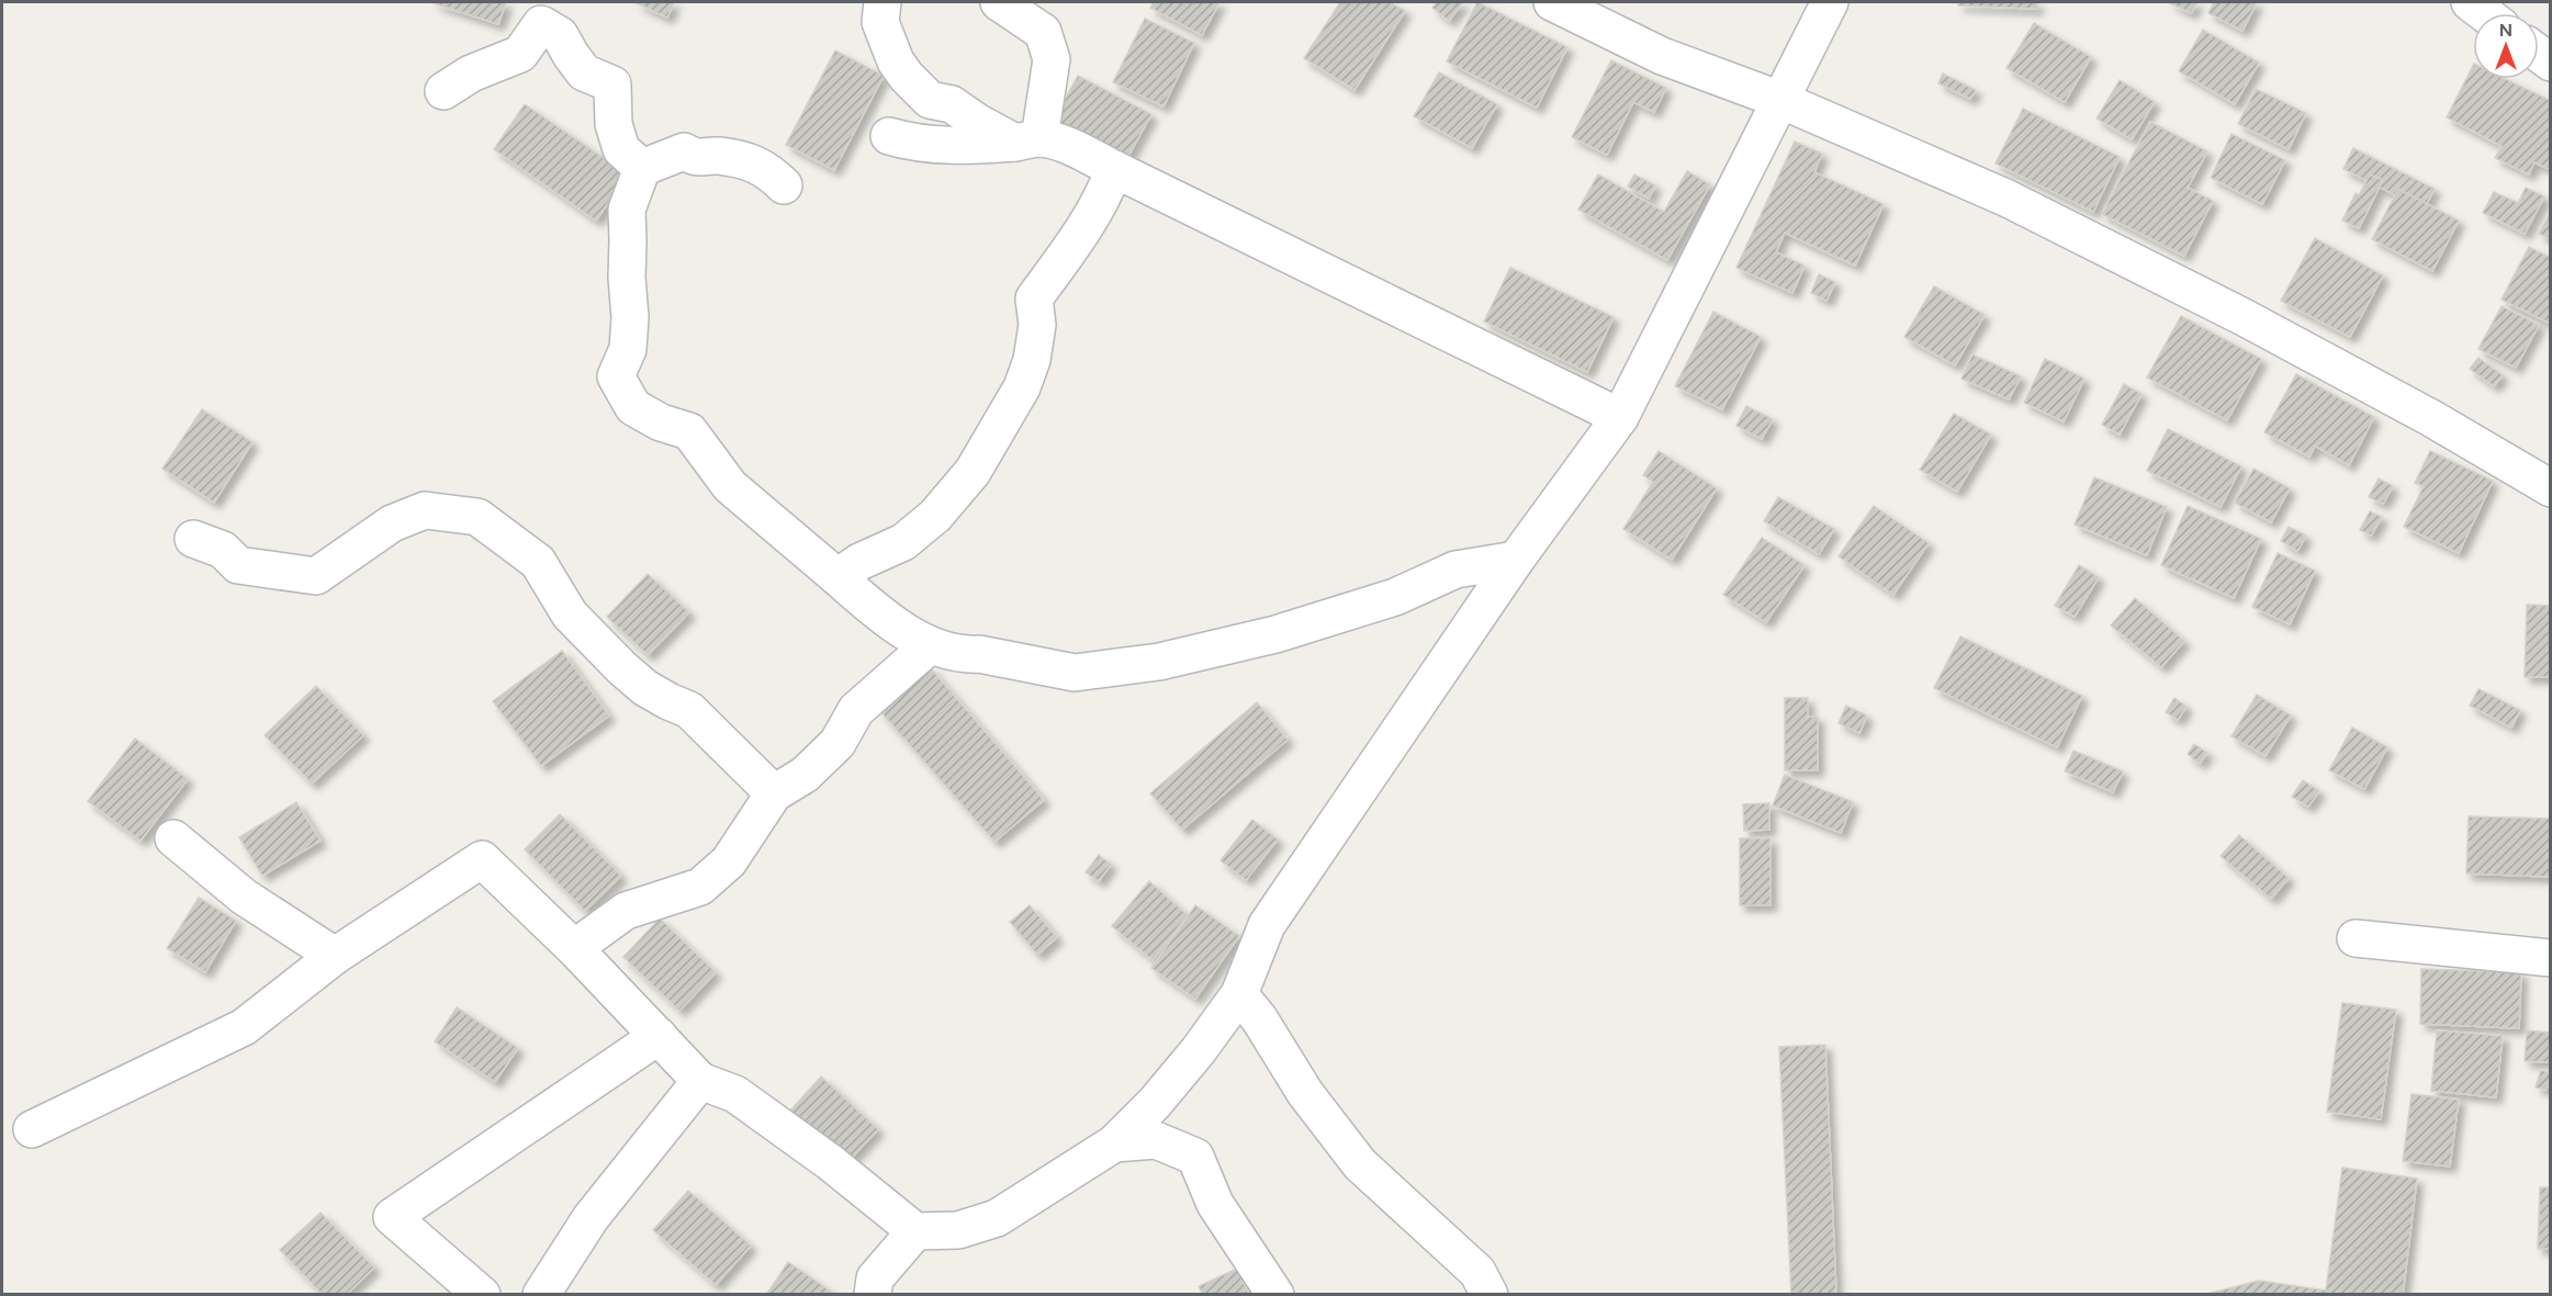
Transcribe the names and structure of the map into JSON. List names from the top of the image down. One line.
{"north":"top"}
